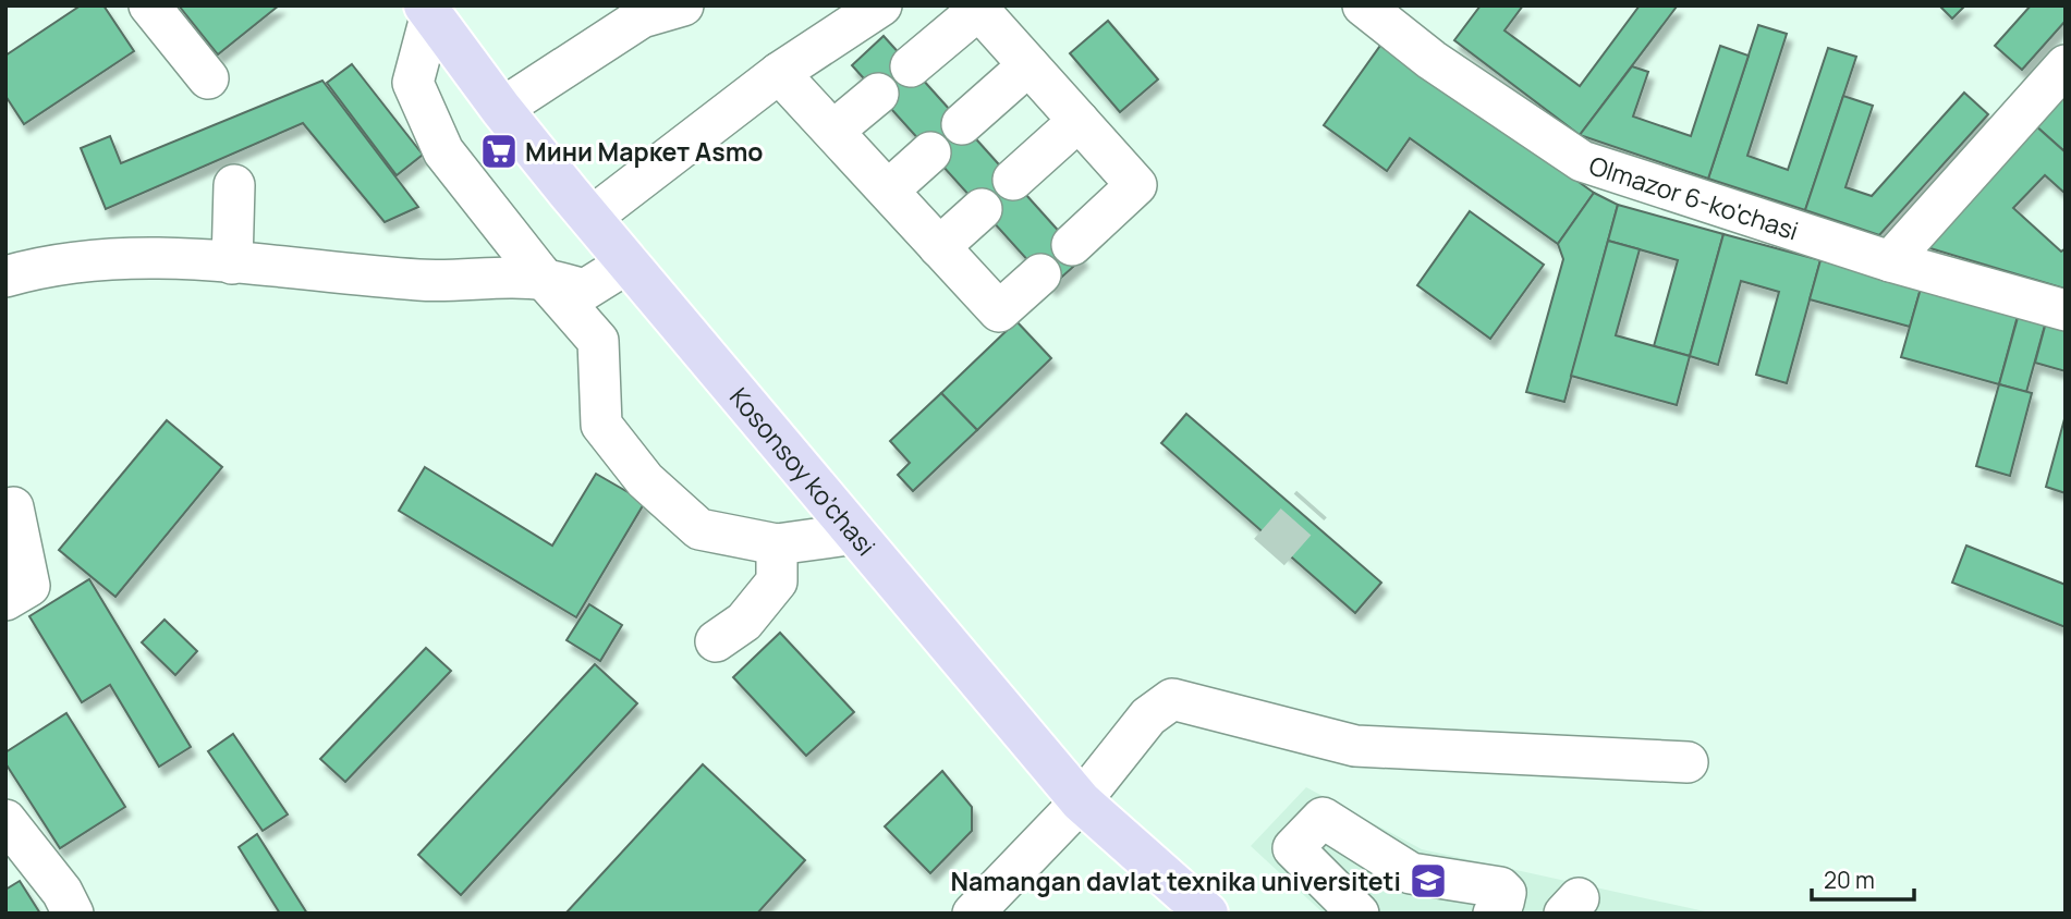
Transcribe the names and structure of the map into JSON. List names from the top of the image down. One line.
{"streets":{"main road":["Kosonsoy ko’chasi"],"street":["Olmazor 6-ko'chasi"]},"places":{"supermarket":["Мини Маркет Asmo"],"school or university":["Namangan davlat texnika universiteti"]},"scale_bar":"20 m"}
